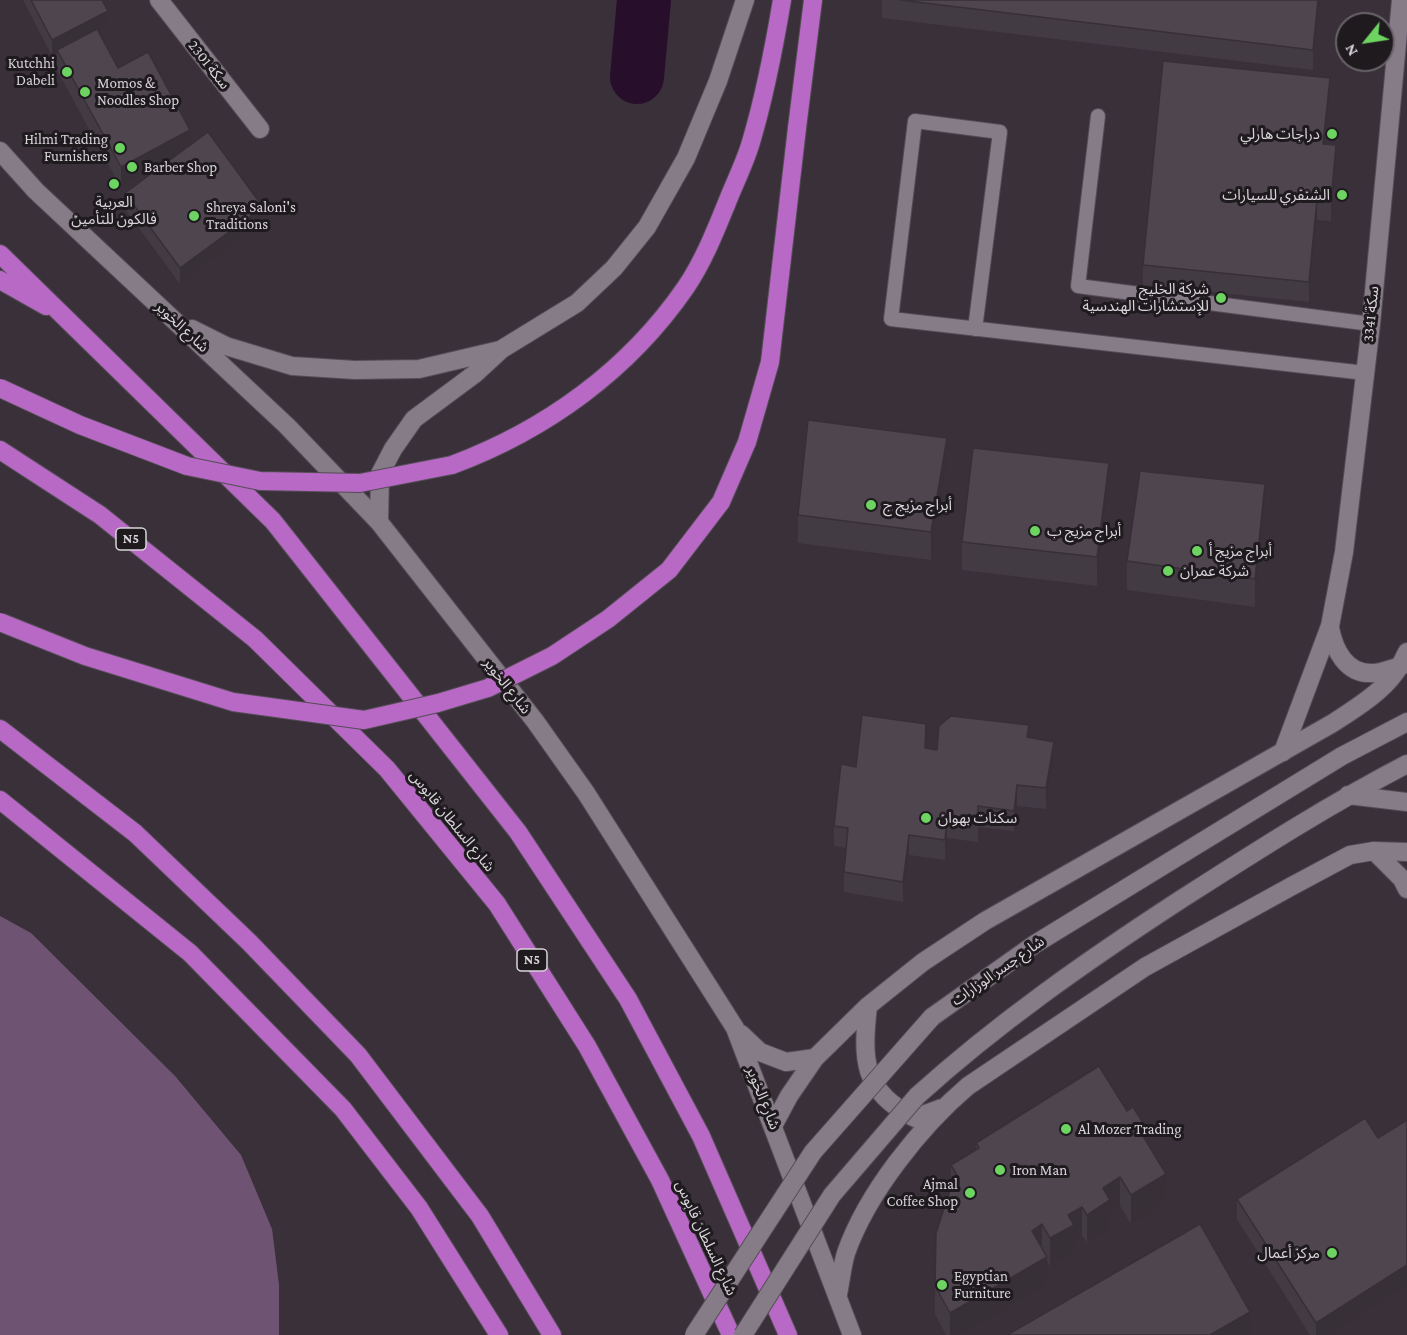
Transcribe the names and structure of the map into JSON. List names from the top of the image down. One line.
{"streets":{"highway":["N5","شارع السلطان قابوس"],"main road":["سكة 2301","سكة 3341","شارع الخوير","شارع جسر الوزارات"]},"places":["Kutchhi Dabeli","Momos & Noodles Shop","دراجات هارلي","Hilmi Trading Furnishers","Barber Shop","العربية فالكون للتأمين","الشنفري للسيارات","Shreya Saloni's Traditions","شركة الخليج للإستشارات الهندسية","أبراج مزيج ج","أبراج مزيج ب","أبراج مزيج أ","شركة عمران","سكنات بهوان","Al Mozer Trading","Iron Man","Ajmal Coffee Shop","مركز أعمال","Egyptian Furniture"],"north":"bottom left"}
